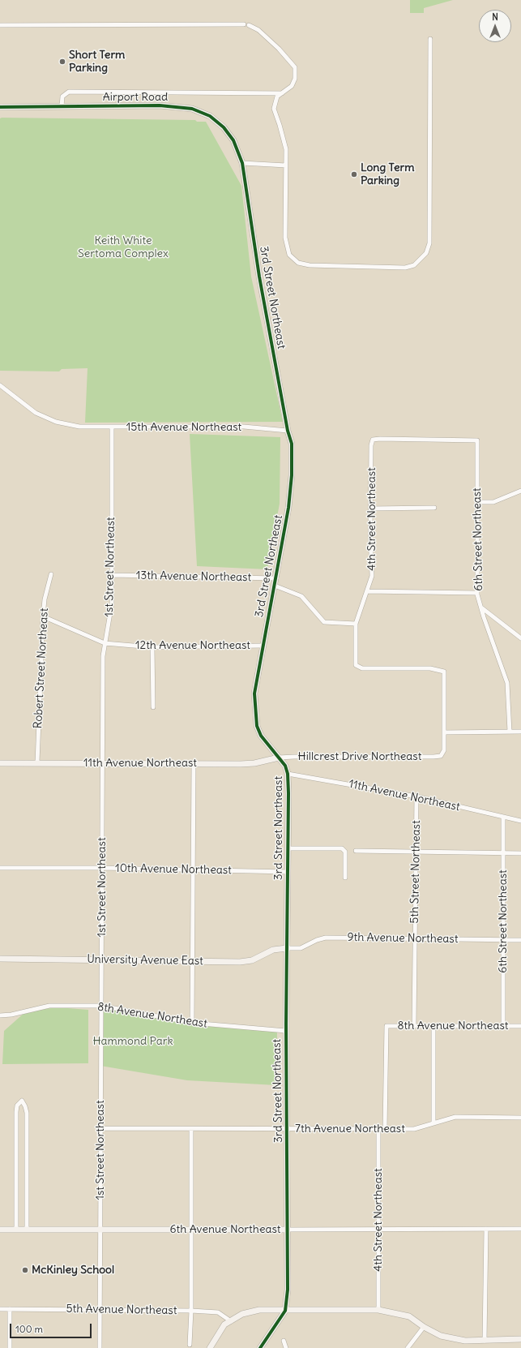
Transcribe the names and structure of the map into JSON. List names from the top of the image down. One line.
{"streets":{"street":["Airport Road","3rd Street Northeast","15th Avenue Northeast","4th Street Northeast","6th Street Northeast","1st Street Northeast","13th Avenue Northeast","12th Avenue Northeast","Robert Street Northeast","Hillcrest Drive Northeast","11th Avenue Northeast","10th Avenue Northeast","5th Street Northeast","9th Avenue Northeast","University Avenue East","8th Avenue Northeast","7th Avenue Northeast","6th Avenue Northeast","5th Avenue Northeast"]},"crossings":[["Airport Road","3rd Street Northeast"],["3rd Street Northeast","15th Avenue Northeast"],["3rd Street Northeast","13th Avenue Northeast"],["3rd Street Northeast","12th Avenue Northeast"],["3rd Street Northeast","Hillcrest Drive Northeast"],["3rd Street Northeast","11th Avenue Northeast"],["3rd Street Northeast","10th Avenue Northeast"],["3rd Street Northeast","9th Avenue Northeast"],["3rd Street Northeast","University Avenue East"],["3rd Street Northeast","8th Avenue Northeast"],["3rd Street Northeast","7th Avenue Northeast"],["3rd Street Northeast","6th Avenue Northeast"],["15th Avenue Northeast","1st Street Northeast"],["4th Street Northeast","6th Street Northeast"],["4th Street Northeast","Hillcrest Drive Northeast"],["4th Street Northeast","7th Avenue Northeast"],["4th Street Northeast","6th Avenue Northeast"],["6th Street Northeast","11th Avenue Northeast"],["6th Street Northeast","9th Avenue Northeast"],["6th Street Northeast","8th Avenue Northeast"],["1st Street Northeast","13th Avenue Northeast"],["1st Street Northeast","12th Avenue Northeast"],["1st Street Northeast","11th Avenue Northeast"],["1st Street Northeast","10th Avenue Northeast"],["1st Street Northeast","University Avenue East"],["1st Street Northeast","8th Avenue Northeast"],["1st Street Northeast","7th Avenue Northeast"],["1st Street Northeast","6th Avenue Northeast"],["1st Street Northeast","5th Avenue Northeast"],["12th Avenue Northeast","Robert Street Northeast"],["Robert Street Northeast","11th Avenue Northeast"],["Hillcrest Drive Northeast","11th Avenue Northeast"],["11th Avenue Northeast","5th Street Northeast"],["5th Street Northeast","9th Avenue Northeast"],["5th Street Northeast","8th Avenue Northeast"],["9th Avenue Northeast","University Avenue East"],["8th Avenue Northeast","7th Avenue Northeast"]],"parks":["Keith White Sertoma Complex","Hammond Park"],"places":["Short Term Parking","Long Term Parking","McKinley School"],"scale_bar":"100 m","north":"top"}
